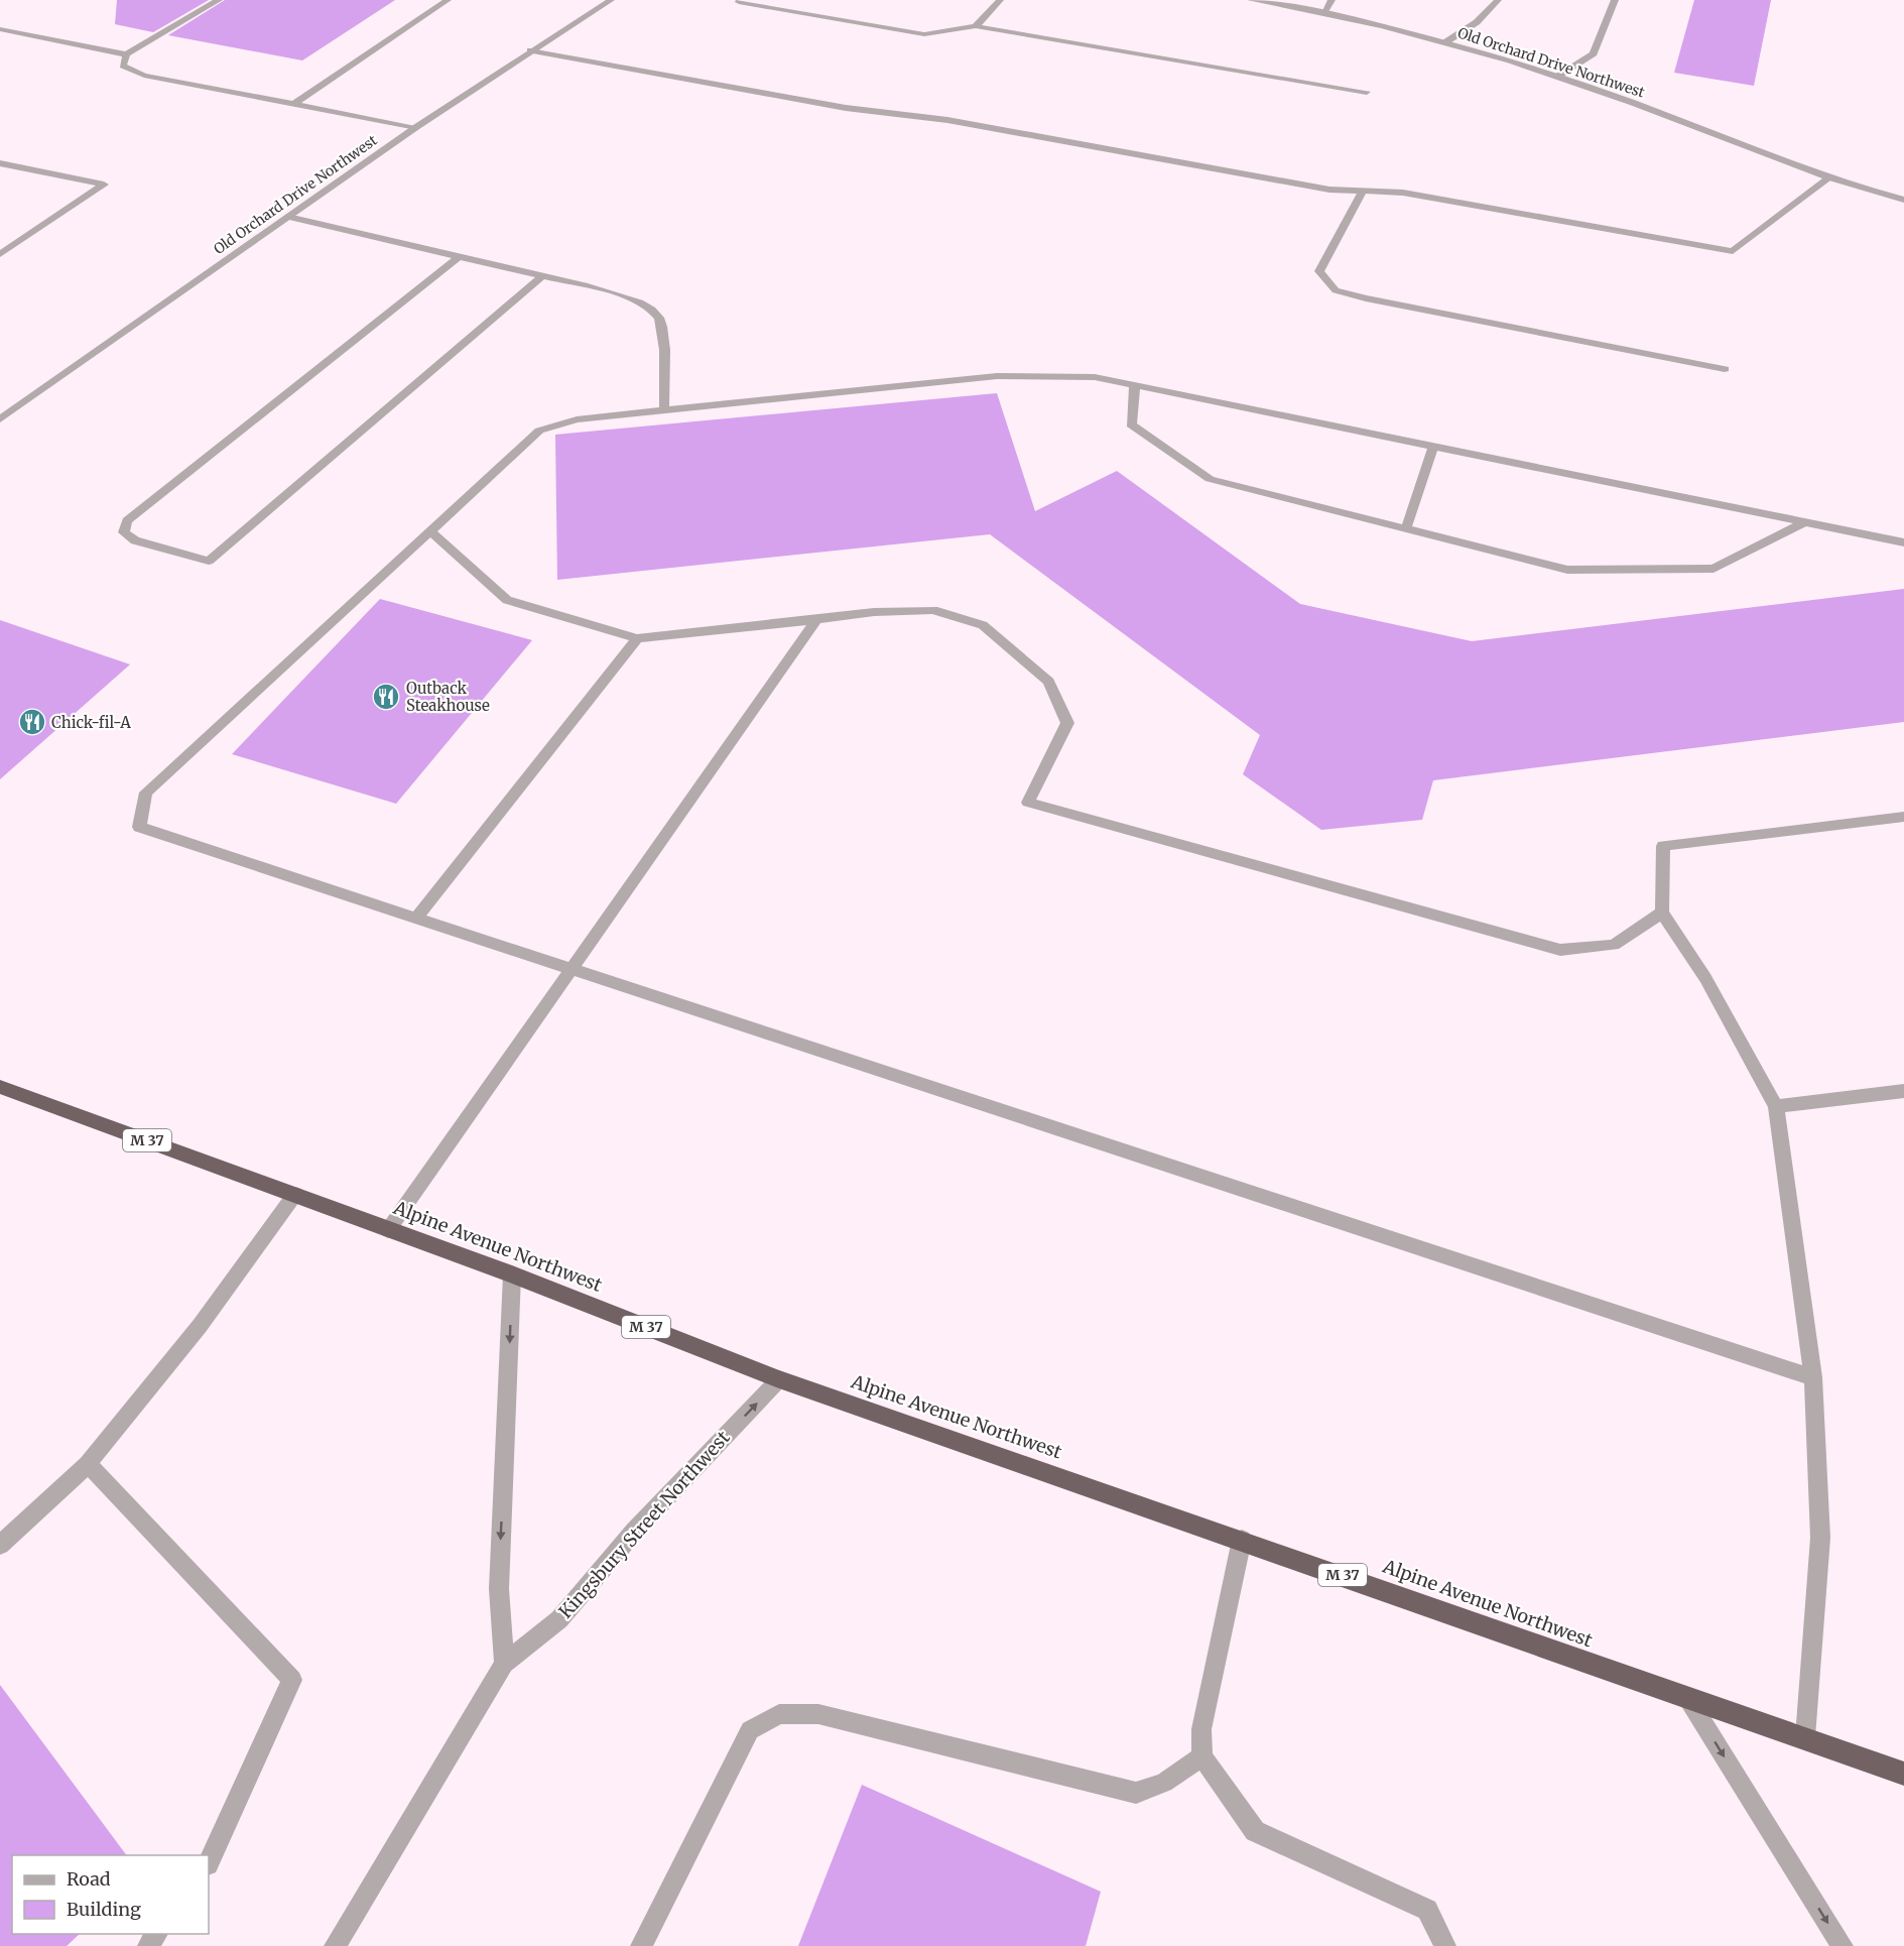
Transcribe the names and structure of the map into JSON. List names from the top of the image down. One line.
{"streets":{"highway":["M 37","Alpine Avenue Northwest"],"street":["Old Orchard Drive Northwest","Kingsbury Street Northwest"]},"crossings":[["Alpine Avenue Northwest","Kingsbury Street Northwest"]],"one_way":["Kingsbury Street Northwest"],"places":{"restaurant":["Outback Steakhouse","Chick-fil-A"]},"legend":["Road","Building"]}
